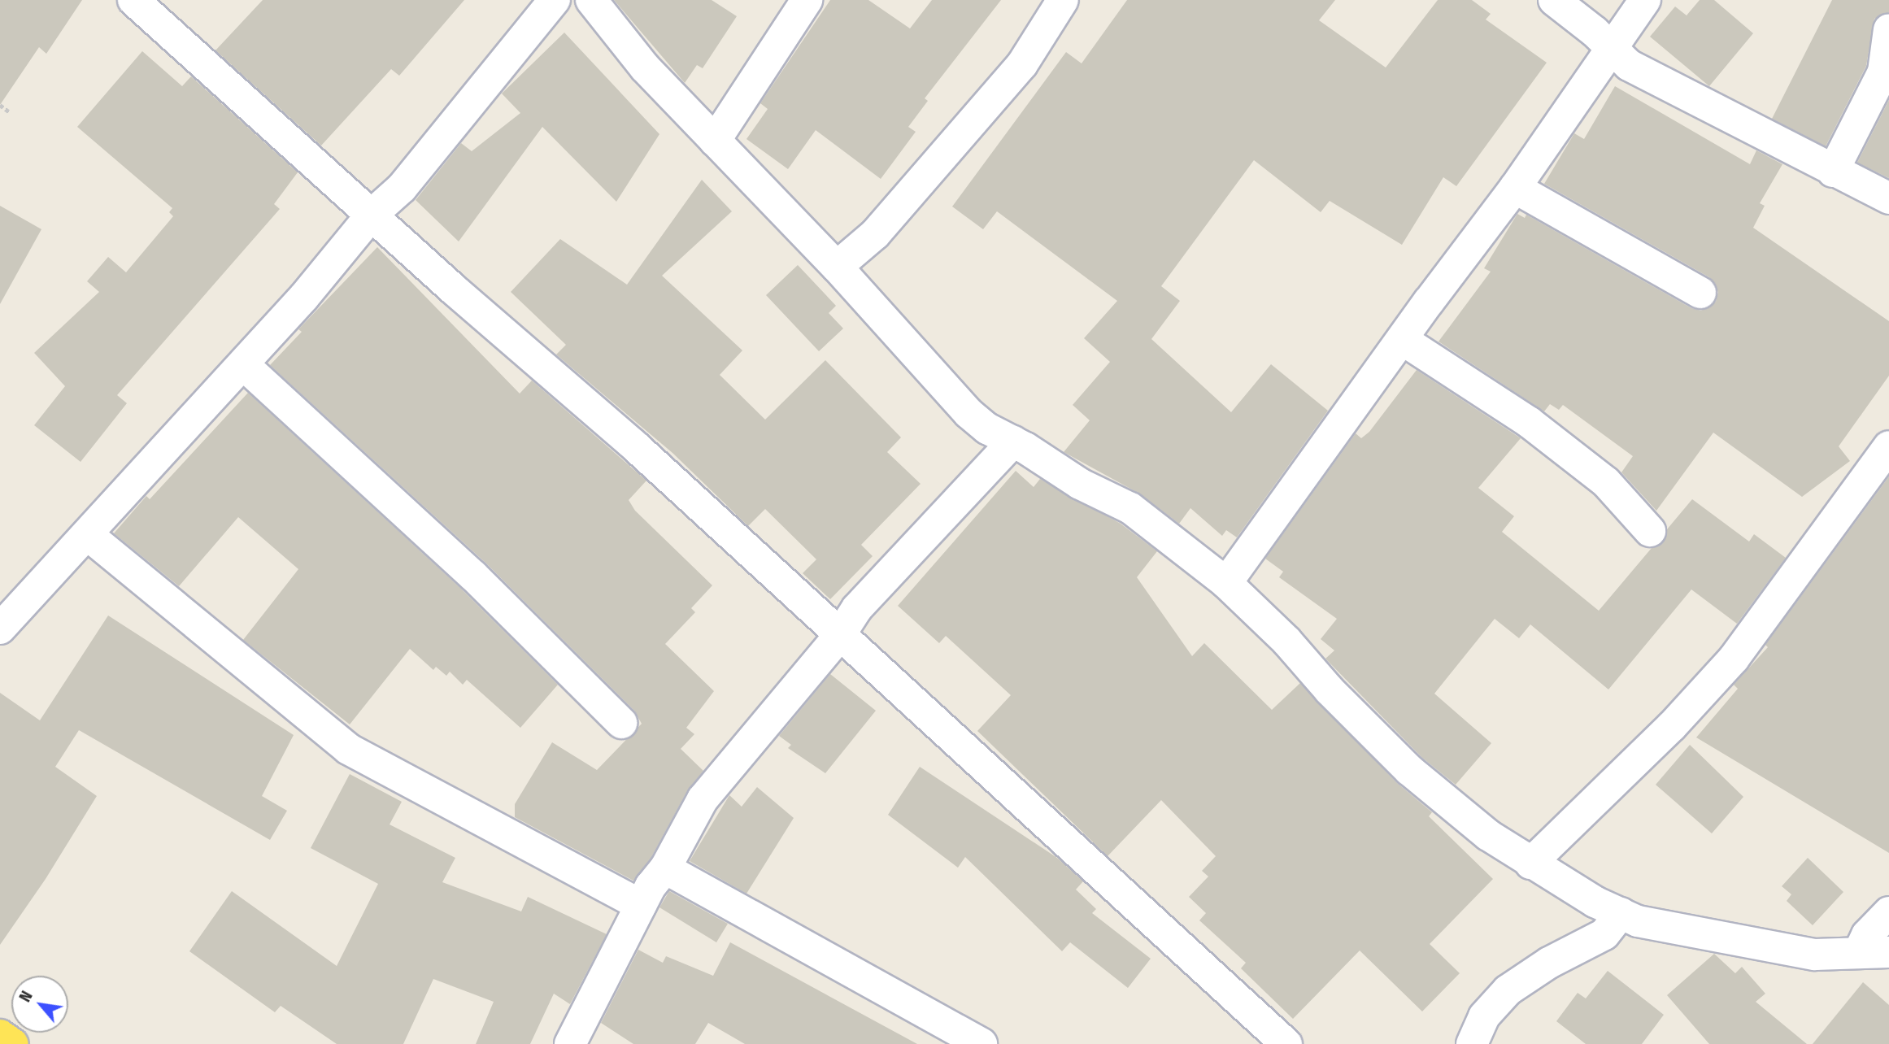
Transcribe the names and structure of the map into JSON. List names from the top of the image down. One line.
{"north":"top left"}
